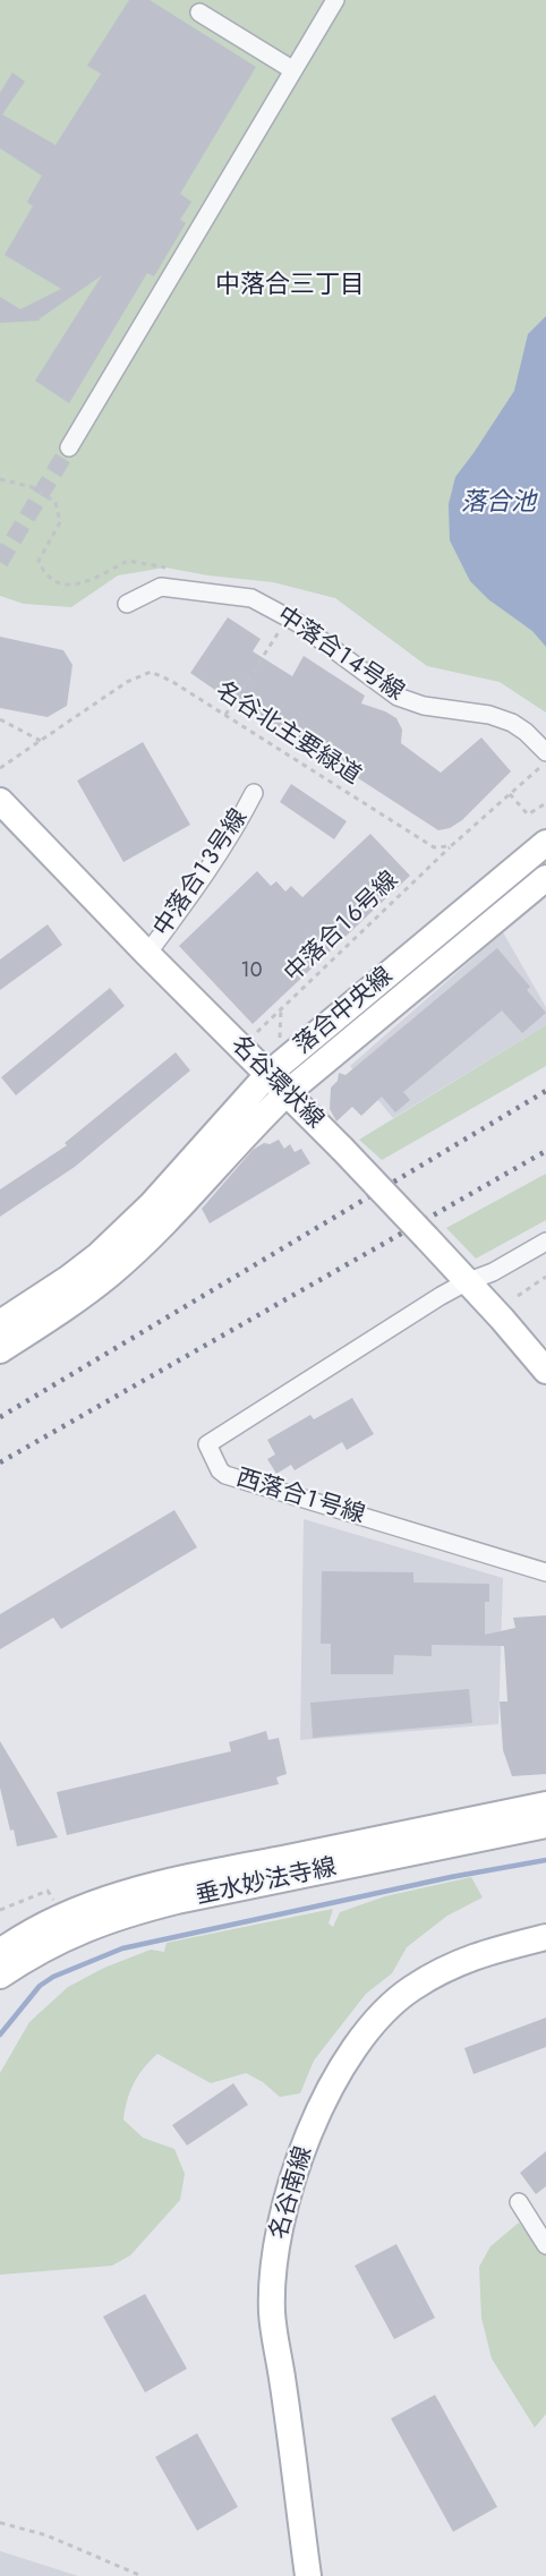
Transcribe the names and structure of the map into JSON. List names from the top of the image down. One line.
{"streets":{"street":["中落合１４号線","中落合１３号線","落合中央線","名谷環状線","西落合１号線","垂水妙法寺線","名谷南線"],"path":["名谷北主要緑道","中落合１６号線"]},"crossings":[["名谷北主要緑道","中落合１６号線"],["中落合１３号線","名谷環状線"],["落合中央線","名谷環状線"],["名谷環状線","西落合１号線"]],"districts":["中落合三丁目"],"water":["落合池"],"house_numbers":["10"]}
